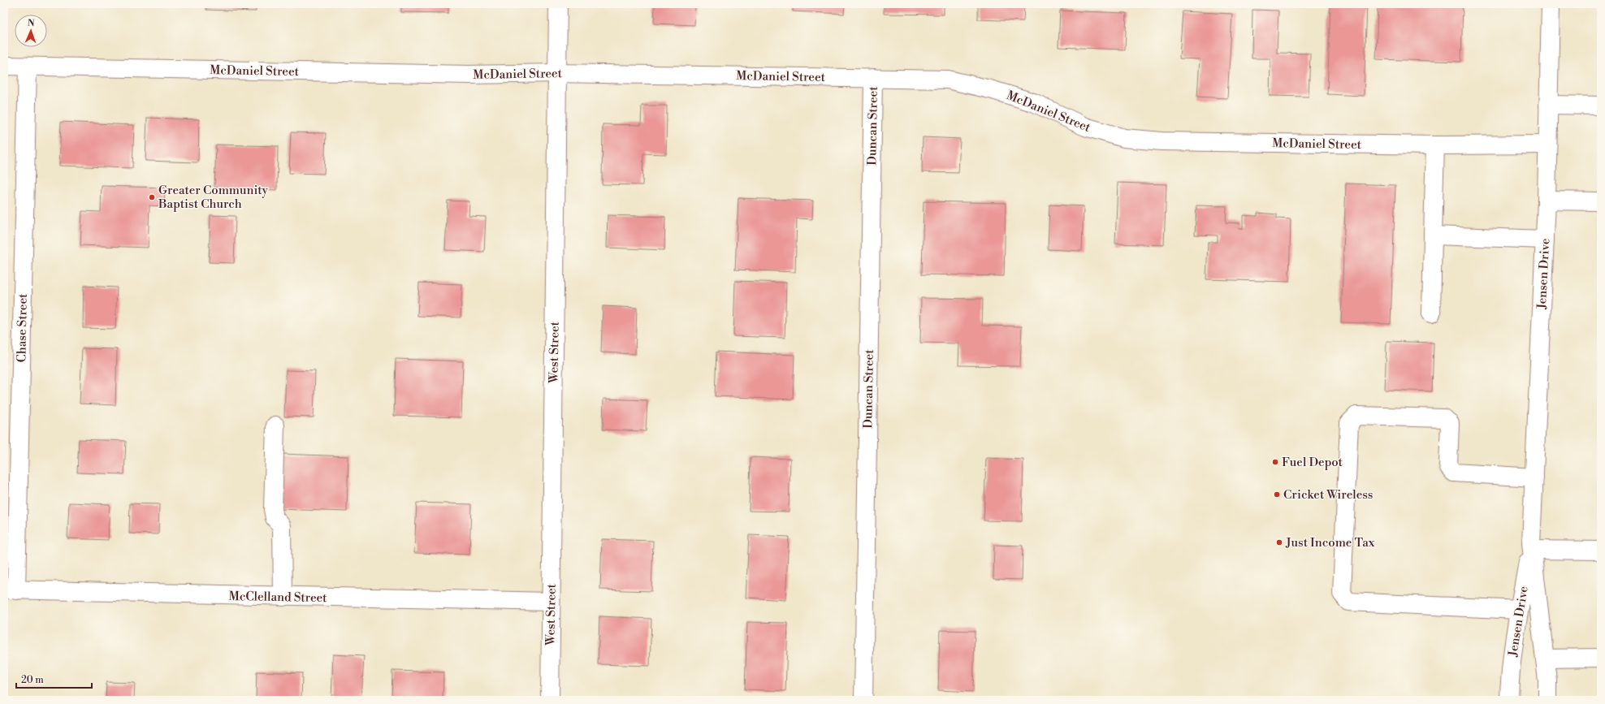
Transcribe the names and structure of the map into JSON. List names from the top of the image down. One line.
{"streets":{"street":["McDaniel Street","Duncan Street","Jensen Drive","Chase Street","West Street","McClelland Street"]},"crossings":[["McDaniel Street","Duncan Street"],["McDaniel Street","Jensen Drive"],["McDaniel Street","Chase Street"],["McDaniel Street","West Street"],["Chase Street","McClelland Street"],["West Street","McClelland Street"]],"places":["Greater Community Baptist Church","Fuel Depot","Cricket Wireless","Just Income Tax"],"scale_bar":"20 m","north":"top"}
